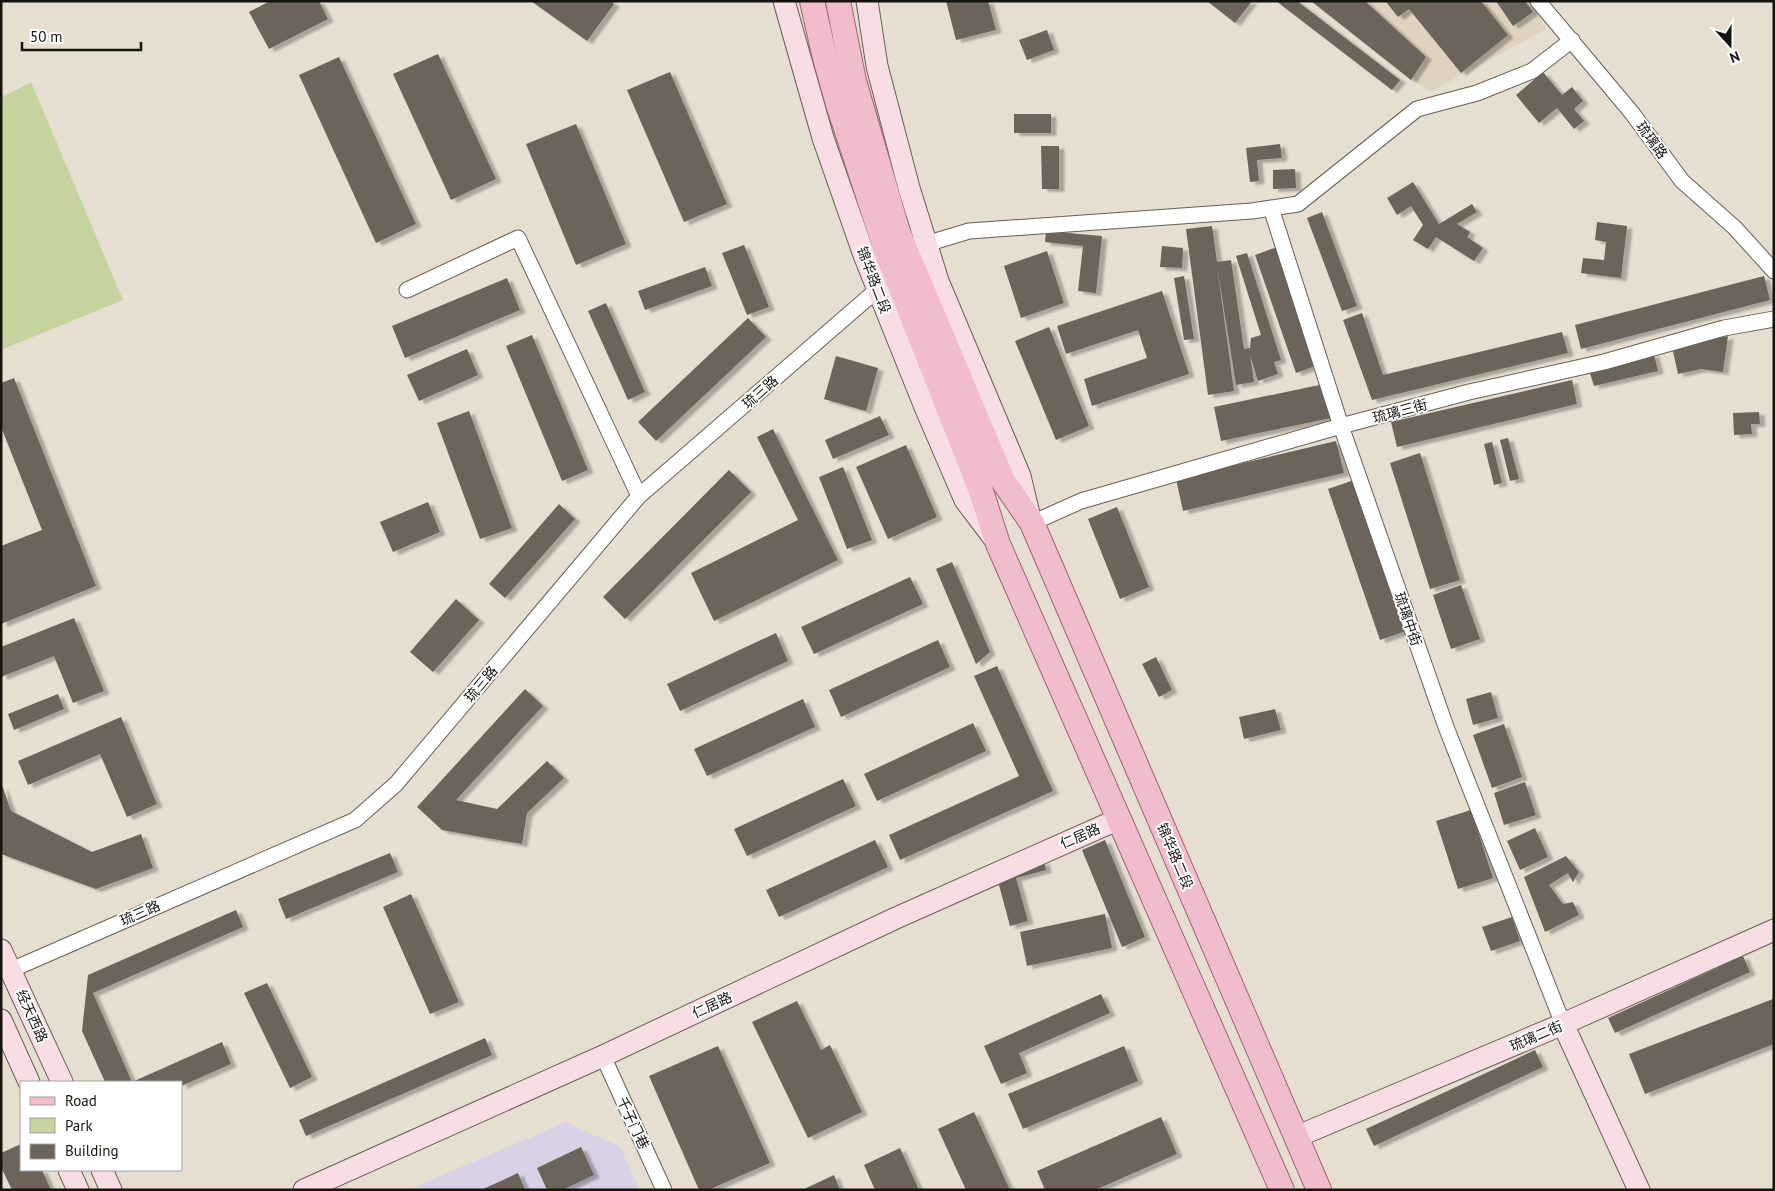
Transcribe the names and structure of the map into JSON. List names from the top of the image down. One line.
{"streets":{"main road":["锦华路二段"],"street":["琉璃路","琉三路","琉璃三街","琉璃中街","仁居路","经天西路","琉璃二街","千子门巷"]},"crossings":[["锦华路二段","琉三路"],["锦华路二段","琉璃三街"],["锦华路二段","仁居路"],["锦华路二段","琉璃二街"],["琉三路","经天西路"],["琉璃三街","琉璃中街"],["琉璃中街","琉璃二街"],["仁居路","千子门巷"]],"legend":["Road","Park","Building"],"scale_bar":"50 m","north":"bottom"}
